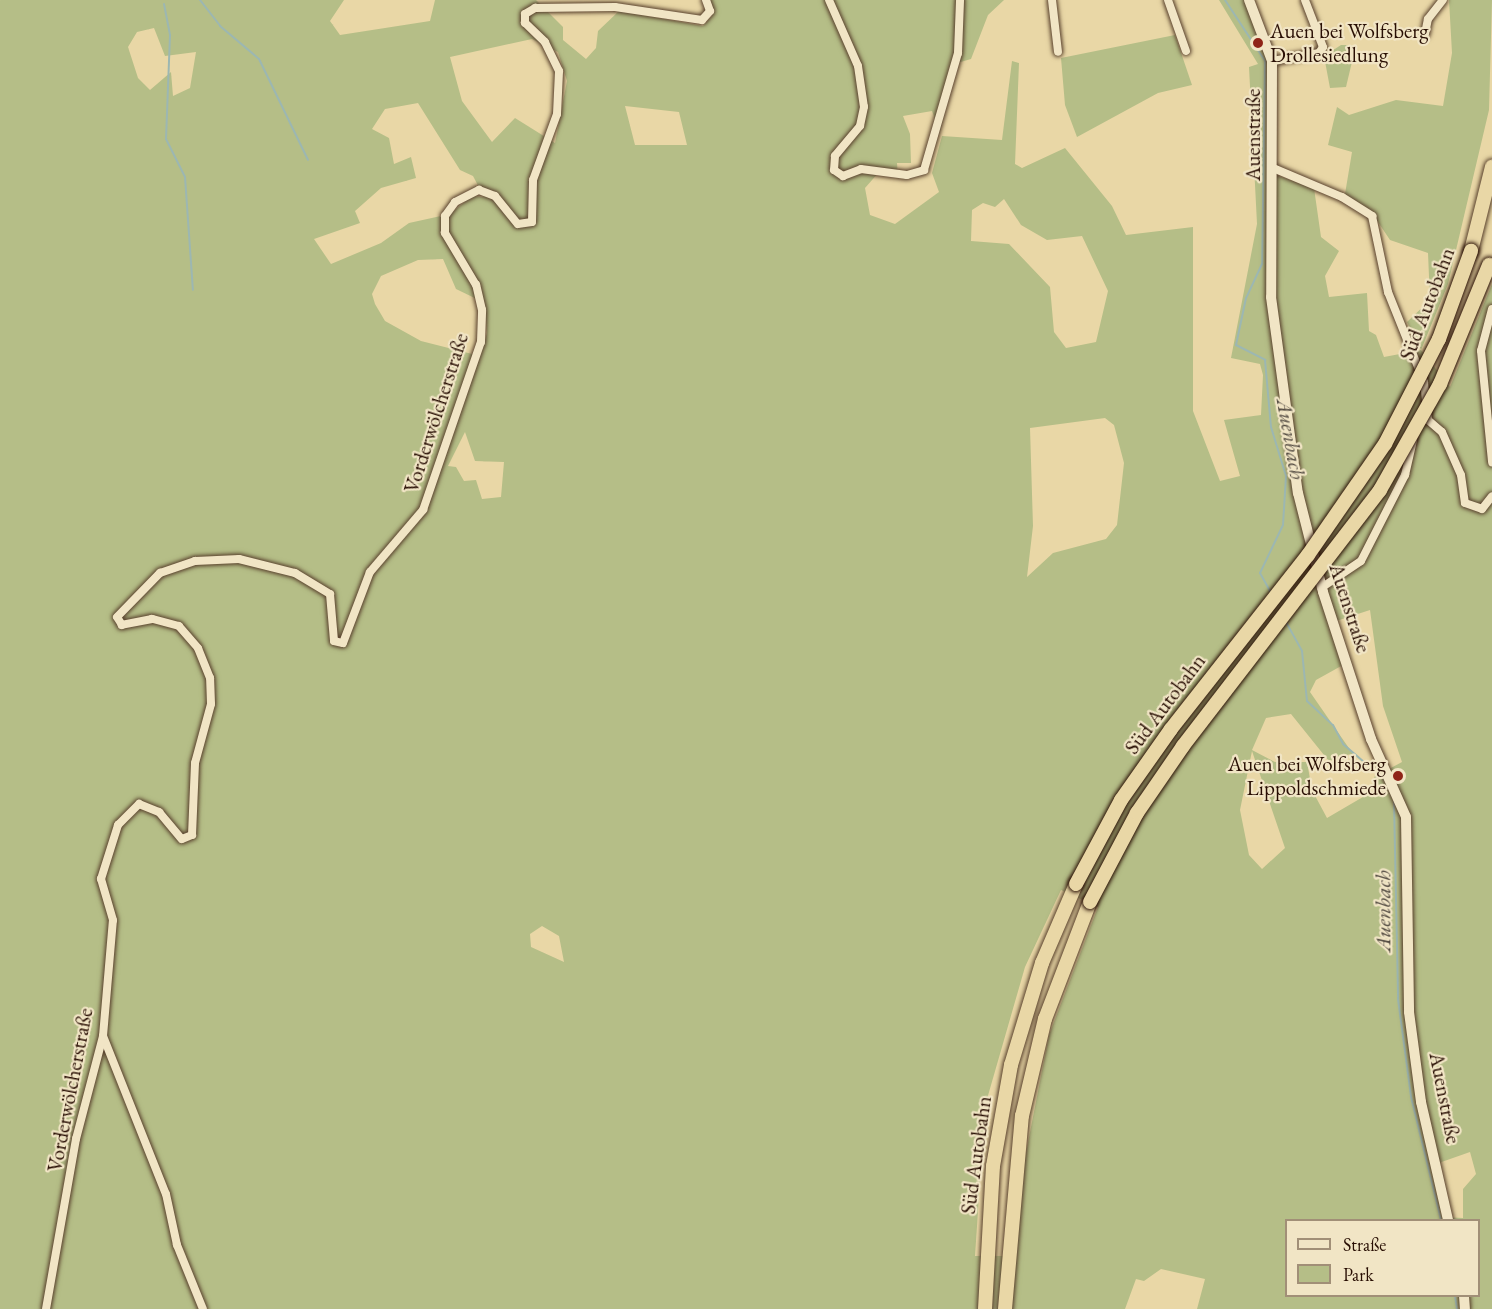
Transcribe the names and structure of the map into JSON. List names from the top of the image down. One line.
{"streets":{"highway":["Süd Autobahn"],"street":["Auenstraße","Vorderwölcherstraße"]},"water":["Auenbach"],"places":["Auen bei Wolfsberg Drollesiedlung","Auen bei Wolfsberg Lippoldschmiede"],"legend":["Straße","Park"]}
